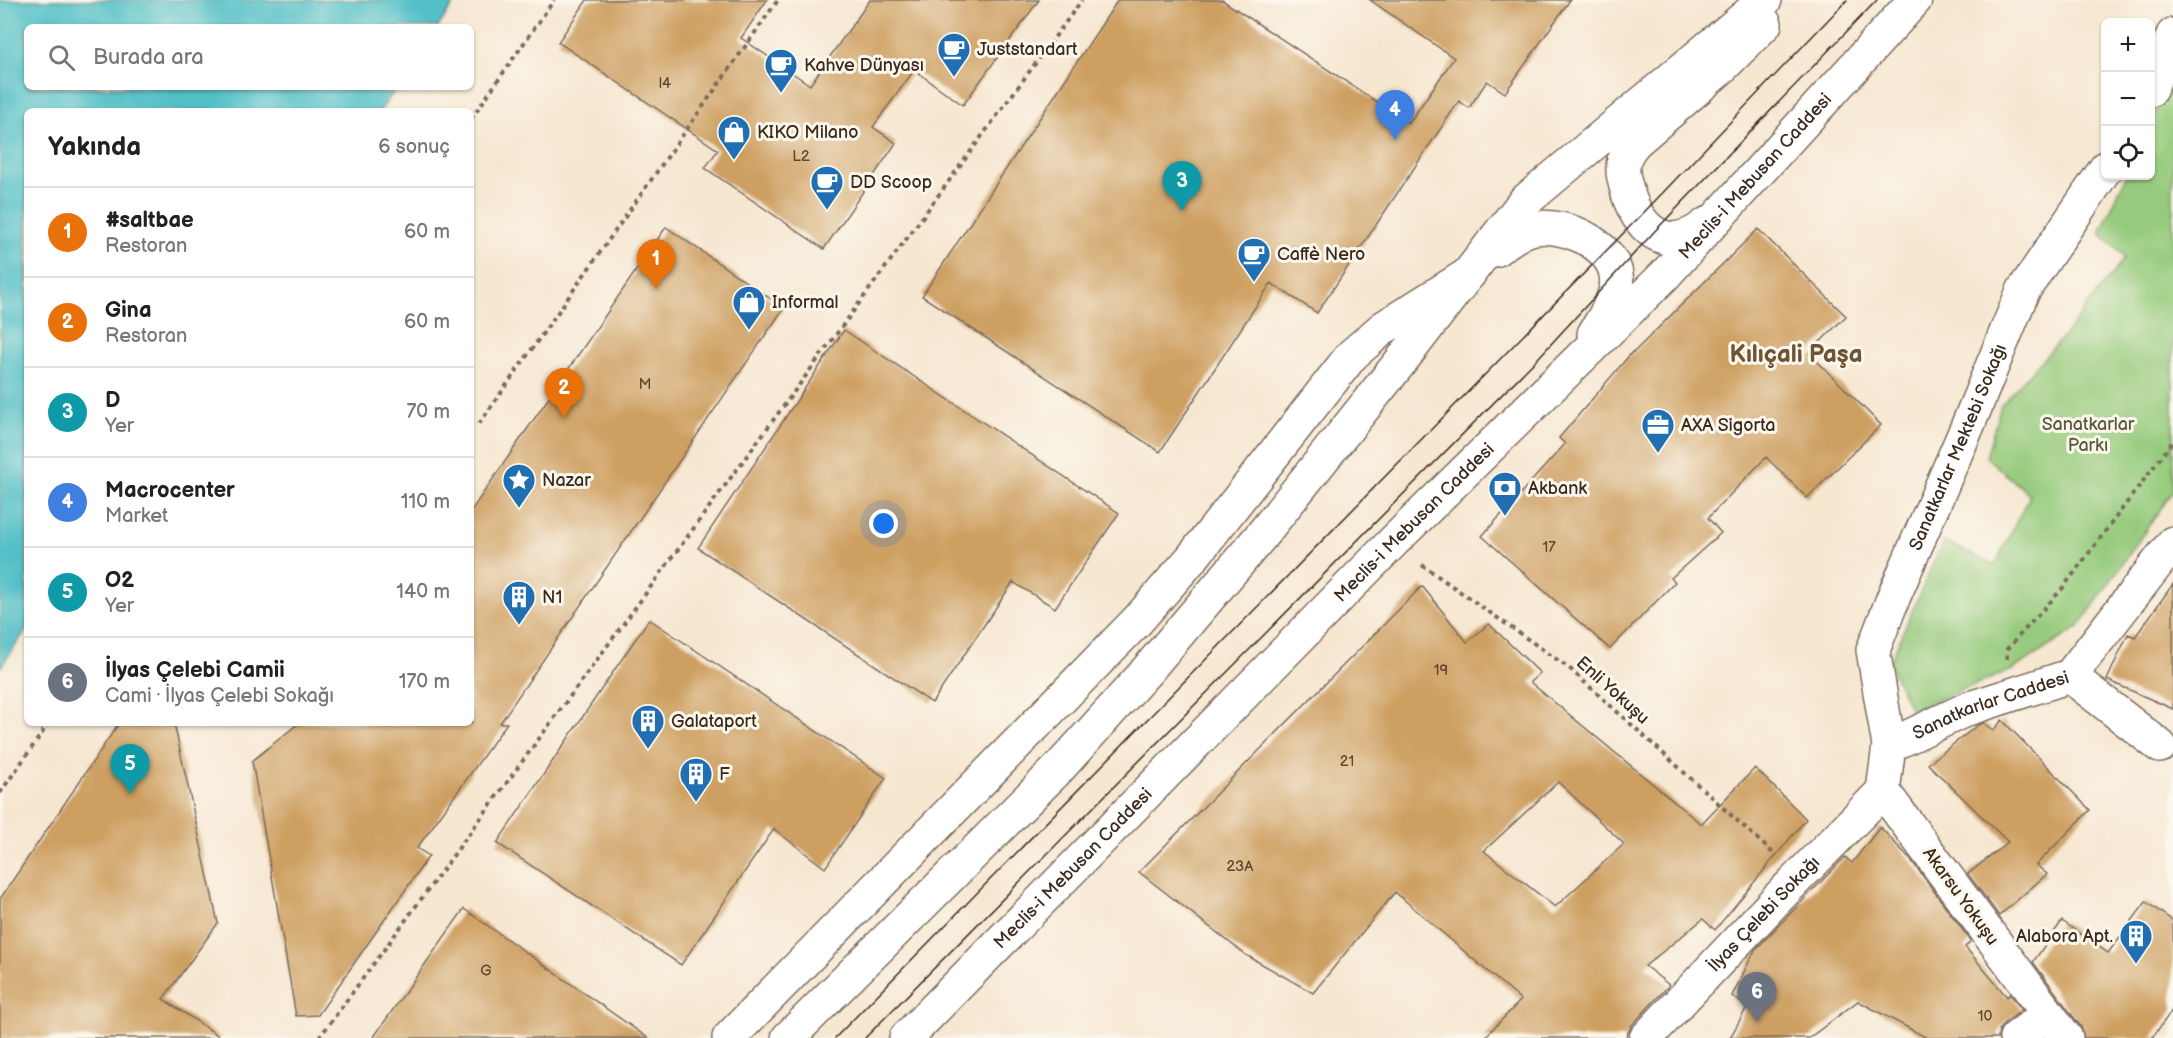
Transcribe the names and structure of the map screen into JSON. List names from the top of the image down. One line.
{"streets":{"main road":["Meclis-i Mebusan Caddesi","Sanatkarlar Mektebi Sokağı","Sanatkarlar Caddesi","Akarsu Yokuşu","İlyas Çelebi Sokağı"],"path":["Enli Yokuşu"]},"crossings":[["Meclis-i Mebusan Caddesi","Enli Yokuşu"],["Sanatkarlar Mektebi Sokağı","Sanatkarlar Caddesi"],["Enli Yokuşu","İlyas Çelebi Sokağı"],["Akarsu Yokuşu","İlyas Çelebi Sokağı"]],"districts":["Kılıçali Paşa"],"parks":["Sanatkarlar Parkı"],"places":{"cafe":["Juststandart","Kahve Dünyası","DD Scoop","Caffè Nero"],"shop":["KIKO Milano","Informal"],"office":["AXA Sigorta"],"place":["Nazar"],"bank":["Akbank"],"building":["N1","Galataport","F","Alabora Apt."]},"house_numbers":["l4","L2","M","17","19","21","23A","G","10"],"page":{"map_buttons":["+","−"],"search":"Burada ara","pins":["4","3","1","2","5","6"],"heading":["Yakında","6 sonuç"],"list":[{"mark":"1","name":"#saltbae","note":"Restoran","value":"60 m"},{"mark":"2","name":"Gina","note":"Restoran","value":"60 m"},{"mark":"3","name":"D","note":"Yer","value":"70 m"},{"mark":"4","name":"Macrocenter","note":"Market","value":"110 m"},{"mark":"5","name":"O2","note":"Yer","value":"140 m"},{"mark":"6","name":"İlyas Çelebi Camii","note":"Cami · İlyas Çelebi Sokağı","value":"170 m"}]}}
